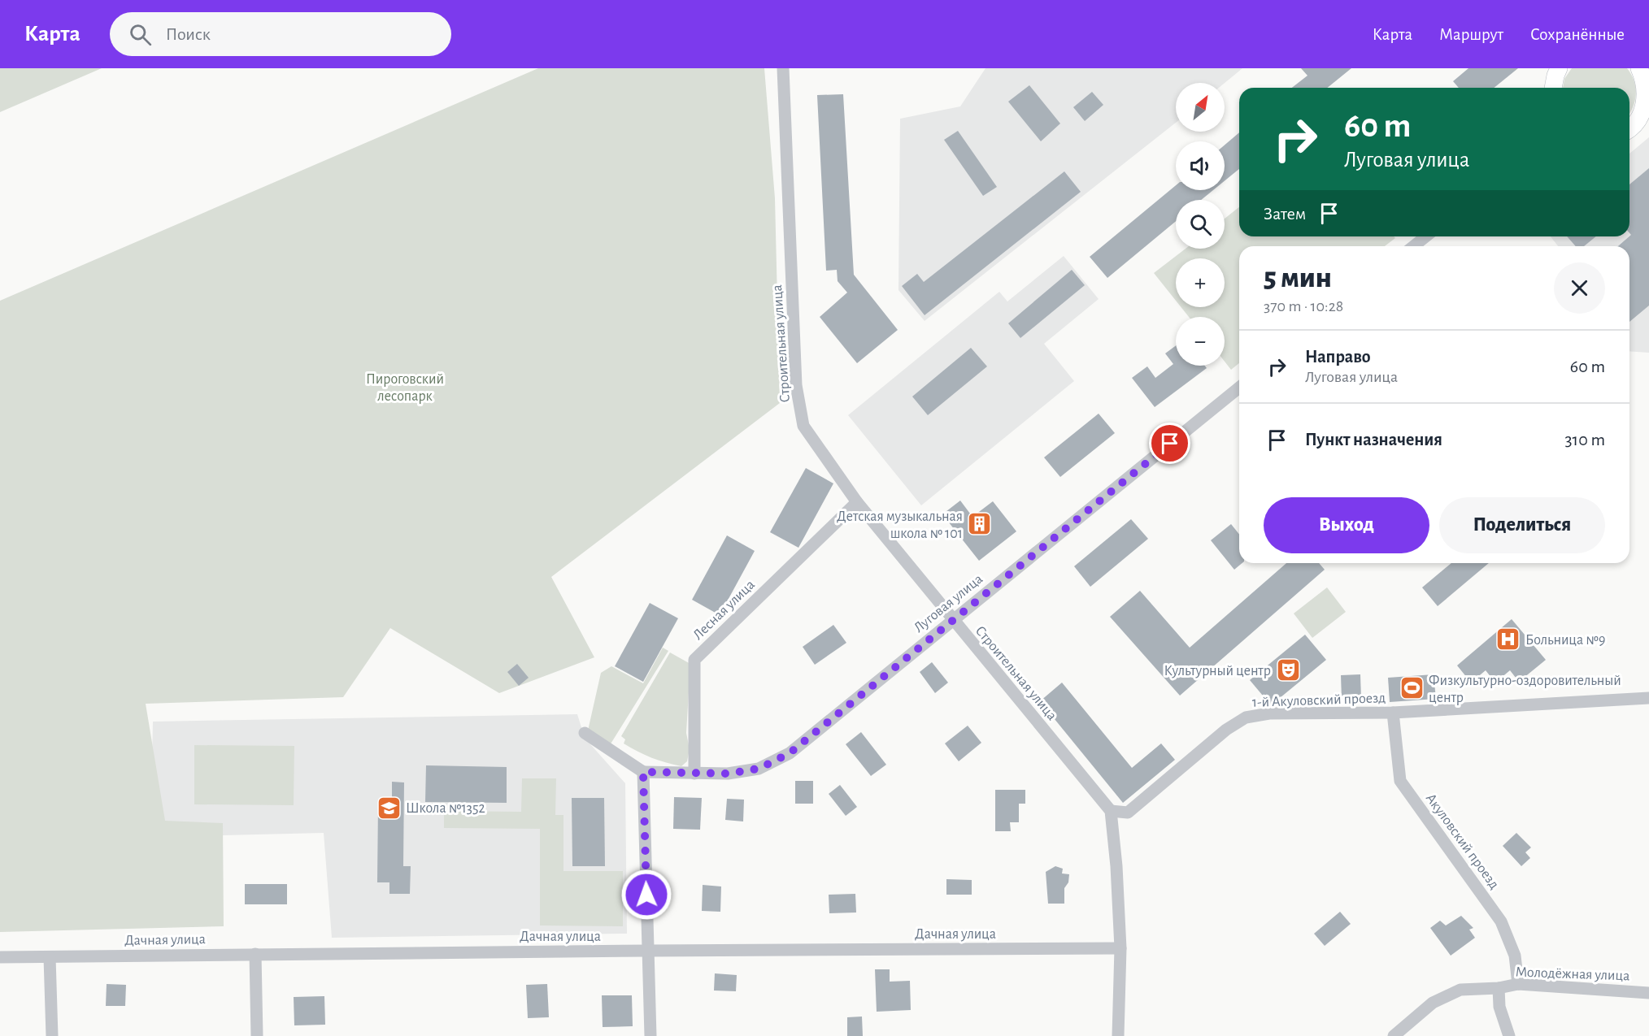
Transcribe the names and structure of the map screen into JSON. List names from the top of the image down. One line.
{"streets":{"street":["Строительная улица","Луговая улица","Лесная улица","1-й Акуловский проезд","Акуловский проезд","Дачная улица","Молодёжная улица"]},"crossings":[["Строительная улица","Луговая улица"],["Строительная улица","Лесная улица"],["Строительная улица","1-й Акуловский проезд"],["Луговая улица","Лесная улица"],["1-й Акуловский проезд","Акуловский проезд"],["Акуловский проезд","Молодёжная улица"]],"parks":["Пироговский лесопарк"],"places":{"building":["Детская музыкальная школа № 101"],"hospital":["Больница №9"],"theatre":["Культурный центр"],"sports":["Физкультурно-оздоровительный центр"],"school or university":["Школа №1352"]},"north":"top right","page":{"header":"Карта","search":"Поиск","nav":["Карта","Маршрут","Сохранённые"],"map_buttons":["+","−"],"turn":["60 m","Луговая улица"],"then":"Затем","heading":["5 мин","370 m · 10:28"],"list":[{"name":"Направо","note":"Луговая улица","value":"60 m"},{"name":"Пункт назначения","value":"310 m"}],"buttons":["Выход","Поделиться"]}}
